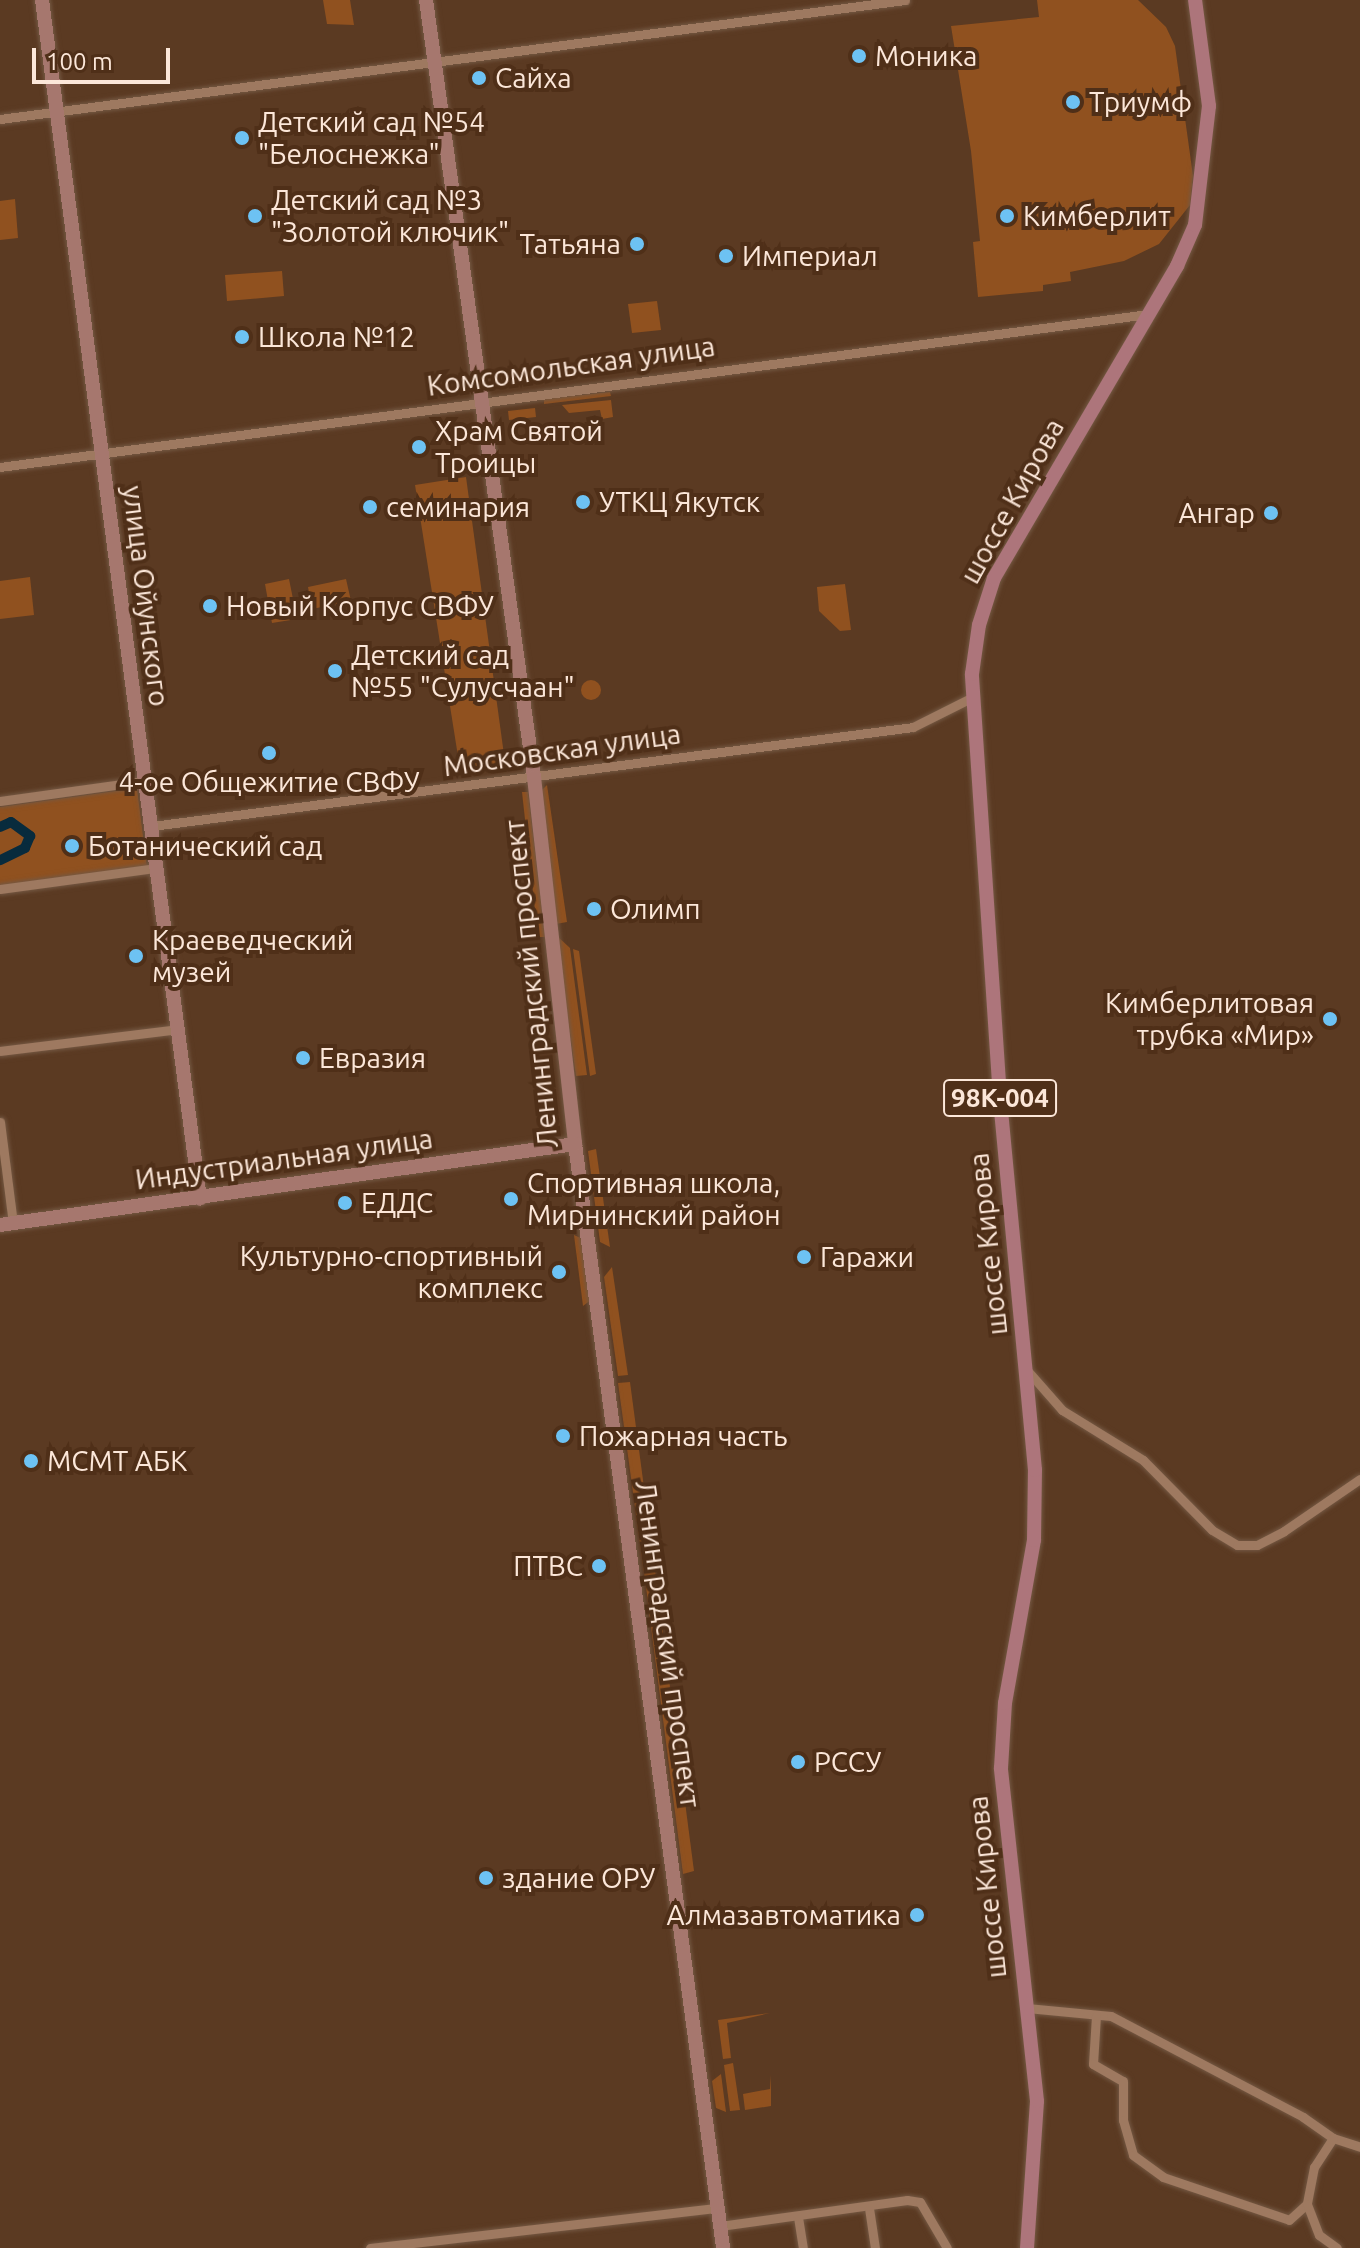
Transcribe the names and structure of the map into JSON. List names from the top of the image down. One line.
{"streets":{"main road":["шоссе Кирова","улица Ойунского","Ленинградский проспект","98К-004","Индустриальная улица"],"street":["Комсомольская улица","Московская улица"]},"crossings":[["Комсомольская улица","шоссе Кирова"],["Комсомольская улица","улица Ойунского"],["Комсомольская улица","Ленинградский проспект"],["шоссе Кирова","Московская улица"],["улица Ойунского","Московская улица"],["улица Ойунского","Индустриальная улица"],["Московская улица","Ленинградский проспект"],["Ленинградский проспект","Индустриальная улица"]],"places":["Моника","Сайха","Триумф","Детский сад №54 \"Белоснежка\"","Детский сад №3 \"Золотой ключик\"","Кимберлит","Татьяна","Империал","Школа №12","Храм Святой Троицы","УТКЦ Якутск","семинария","Ангар","Новый Корпус СВФУ","Детский сад №55 \"Сулусчаан\"","4-ое Общежитие СВФУ","Ботанический сад","Олимп","Краеведческий музей","Кимберлитовая трубка «Мир»","Евразия","Спортивная школа, Мирнинский район","ЕДДС","Гаражи","Культурно-спортивный комплекс","Пожарная часть","МСМТ АБК","ПТВС","РССУ","здание ОРУ","Алмазавтоматика"],"scale_bar":"100 m"}
